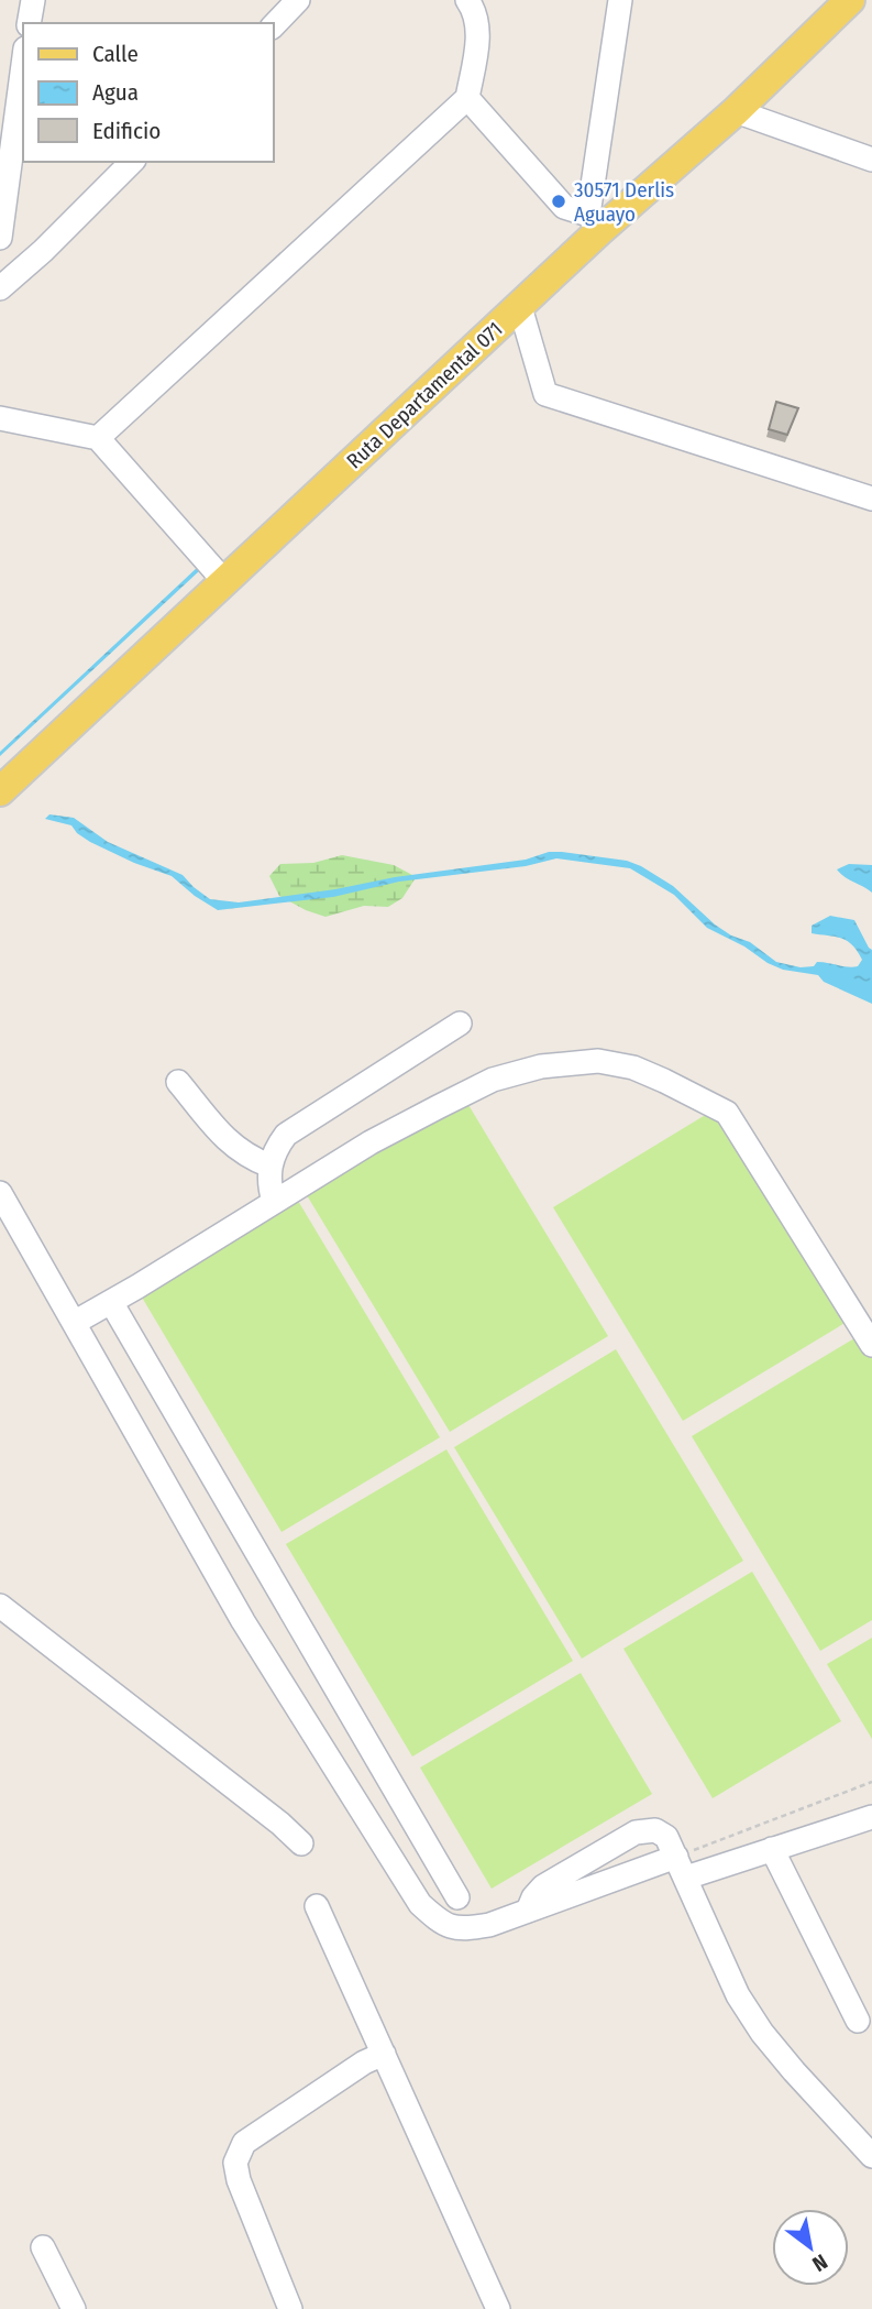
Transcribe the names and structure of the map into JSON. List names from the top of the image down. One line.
{"streets":{"main road":["Ruta Departamental 071"]},"places":["30571 Derlis Aguayo"],"legend":["Calle","Agua","Edificio"],"north":"bottom right"}
